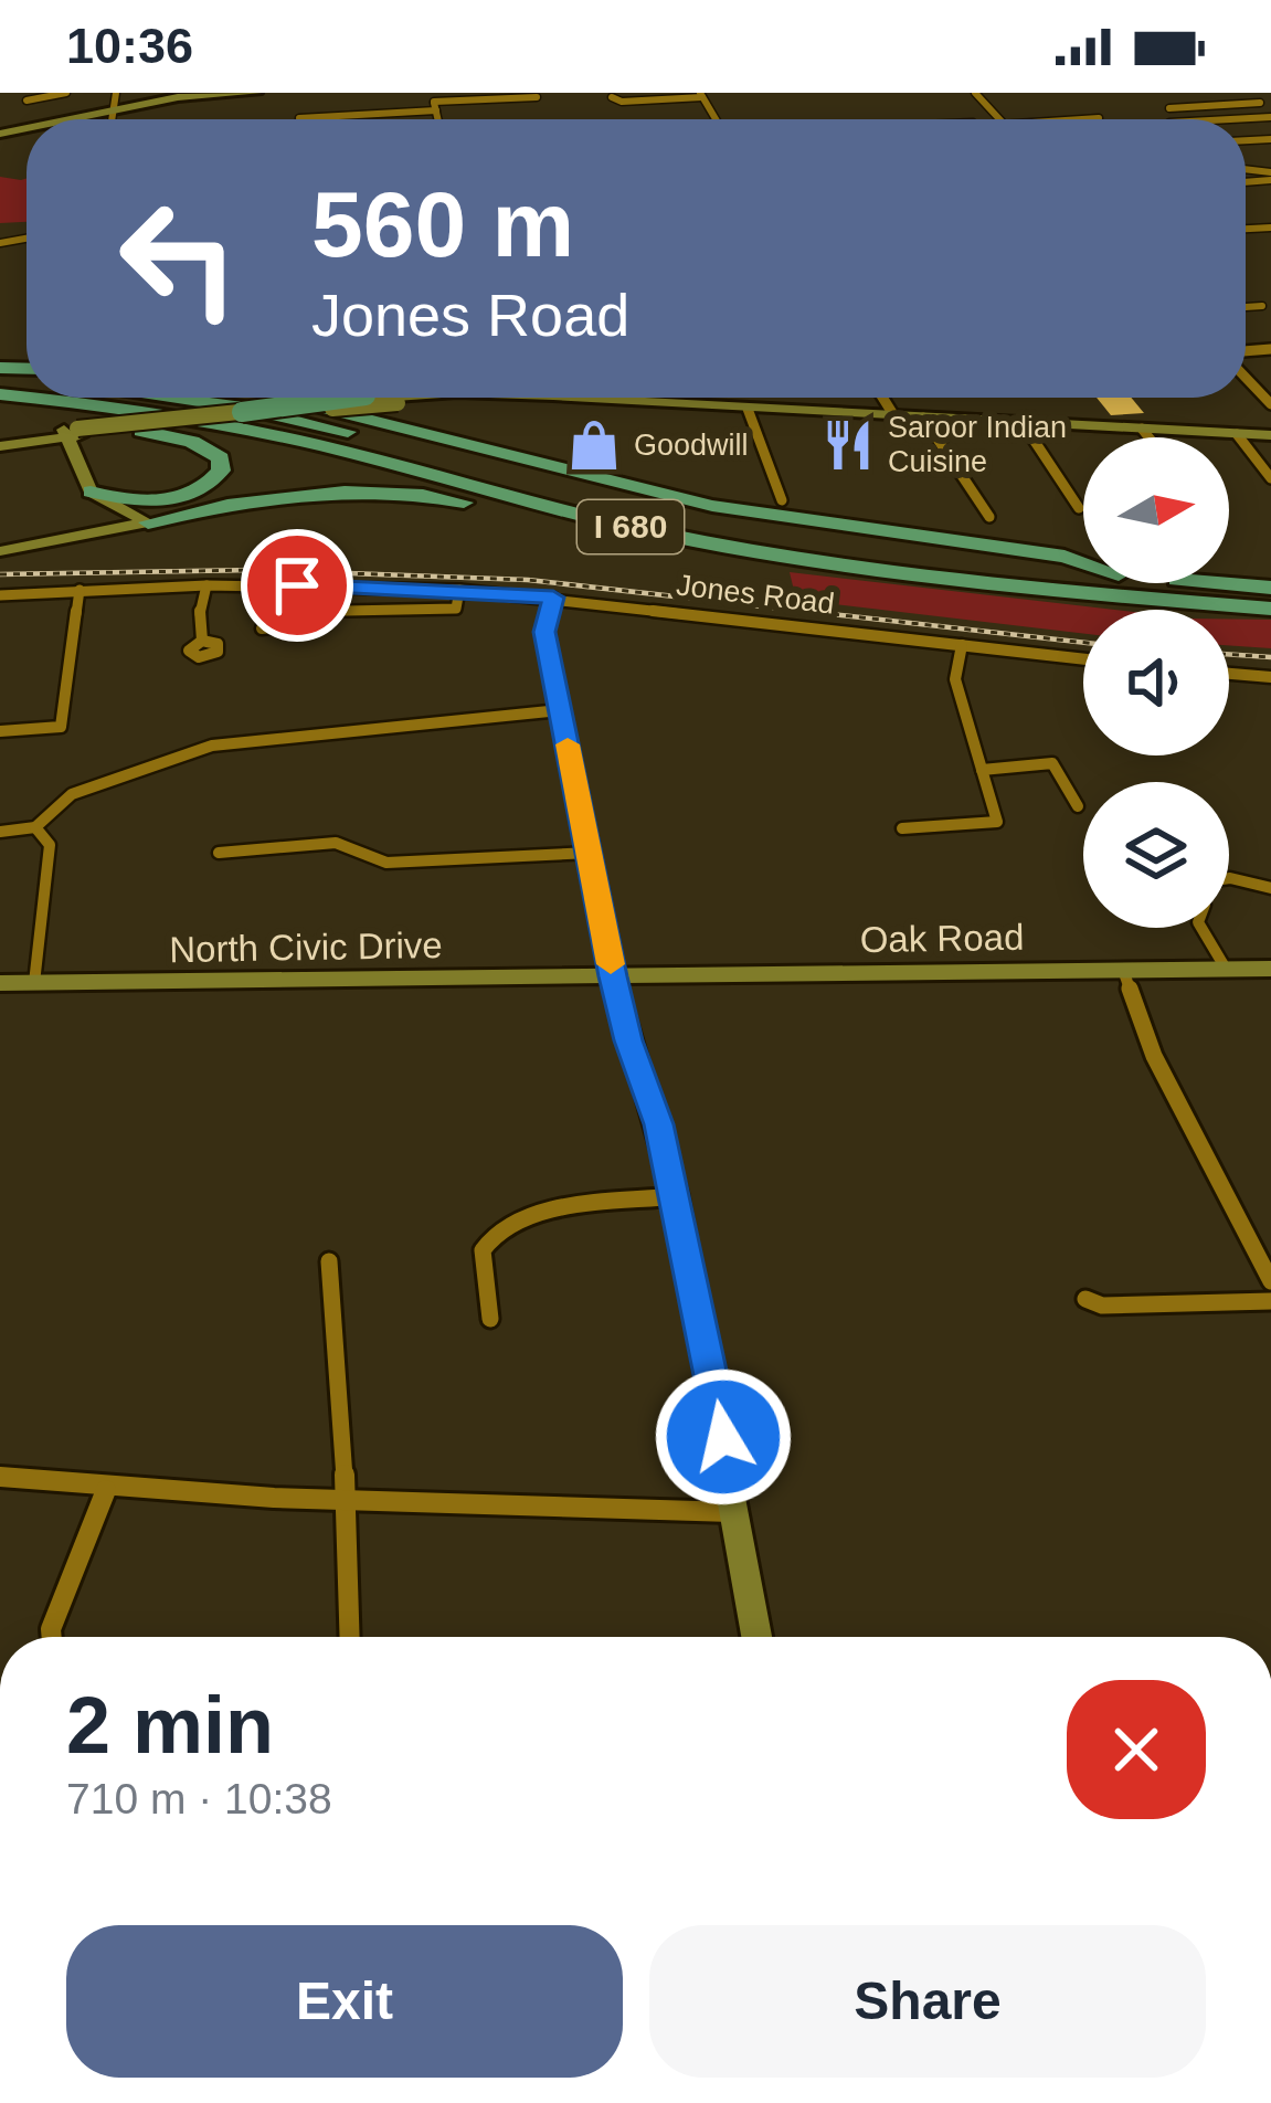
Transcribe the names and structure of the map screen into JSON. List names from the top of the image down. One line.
{"streets":{"highway":["I 680"],"main road":["Oak Road","North Civic Drive"],"street":["Jones Road"]},"crossings":[["Oak Road","North Civic Drive"]],"places":{"shop":["Goodwill"],"restaurant":["Saroor Indian Cuisine"]},"north":"right","page":{"status":"10:36","turn":["560 m","Jones Road"],"heading":["2 min","710 m · 10:38"],"buttons":["Exit","Share"]}}
